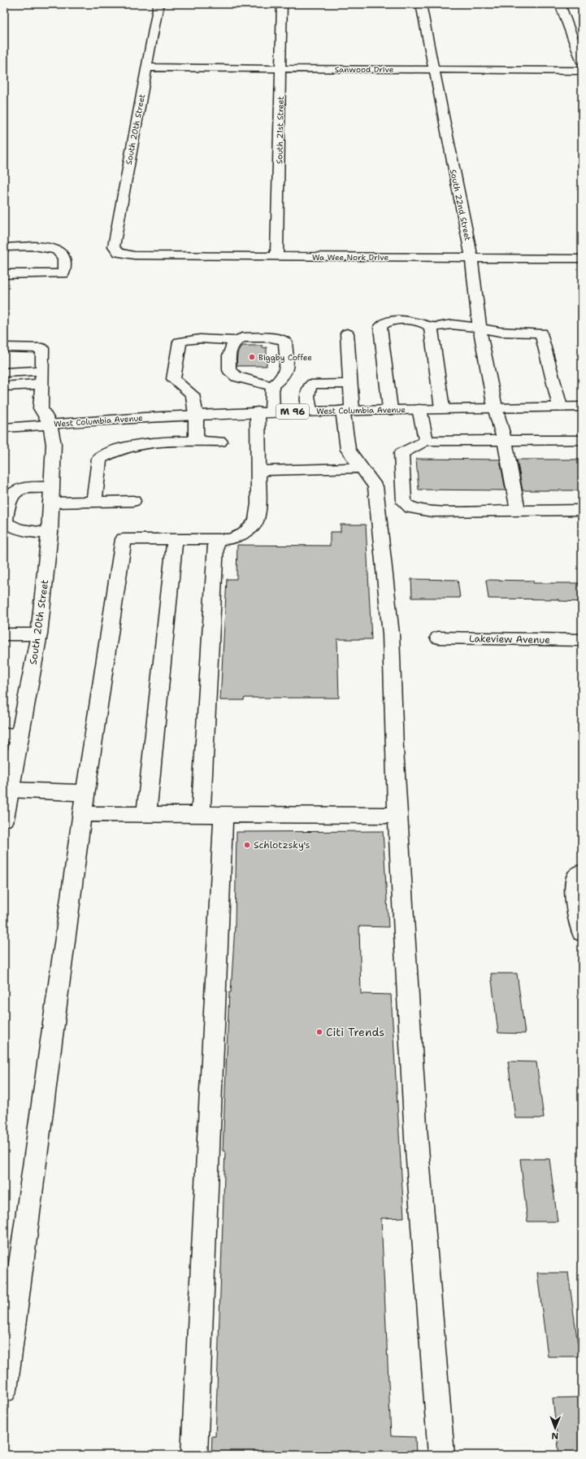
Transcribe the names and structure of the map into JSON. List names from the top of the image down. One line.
{"streets":{"street":["Sanwood Drive","South 20th Street","South 21st Street","South 22nd Street","Wa Wee Nork Drive","West Columbia Avenue","M 96","Lakeview Avenue"]},"crossings":[["Sanwood Drive","South 20th Street"],["Sanwood Drive","South 21st Street"],["Sanwood Drive","South 22nd Street"],["South 20th Street","Wa Wee Nork Drive"],["South 20th Street","West Columbia Avenue"],["South 21st Street","Wa Wee Nork Drive"],["South 22nd Street","Wa Wee Nork Drive"],["South 22nd Street","West Columbia Avenue"]],"places":["Biggby Coffee","Schlotzsky's","Citi Trends"],"north":"bottom"}
